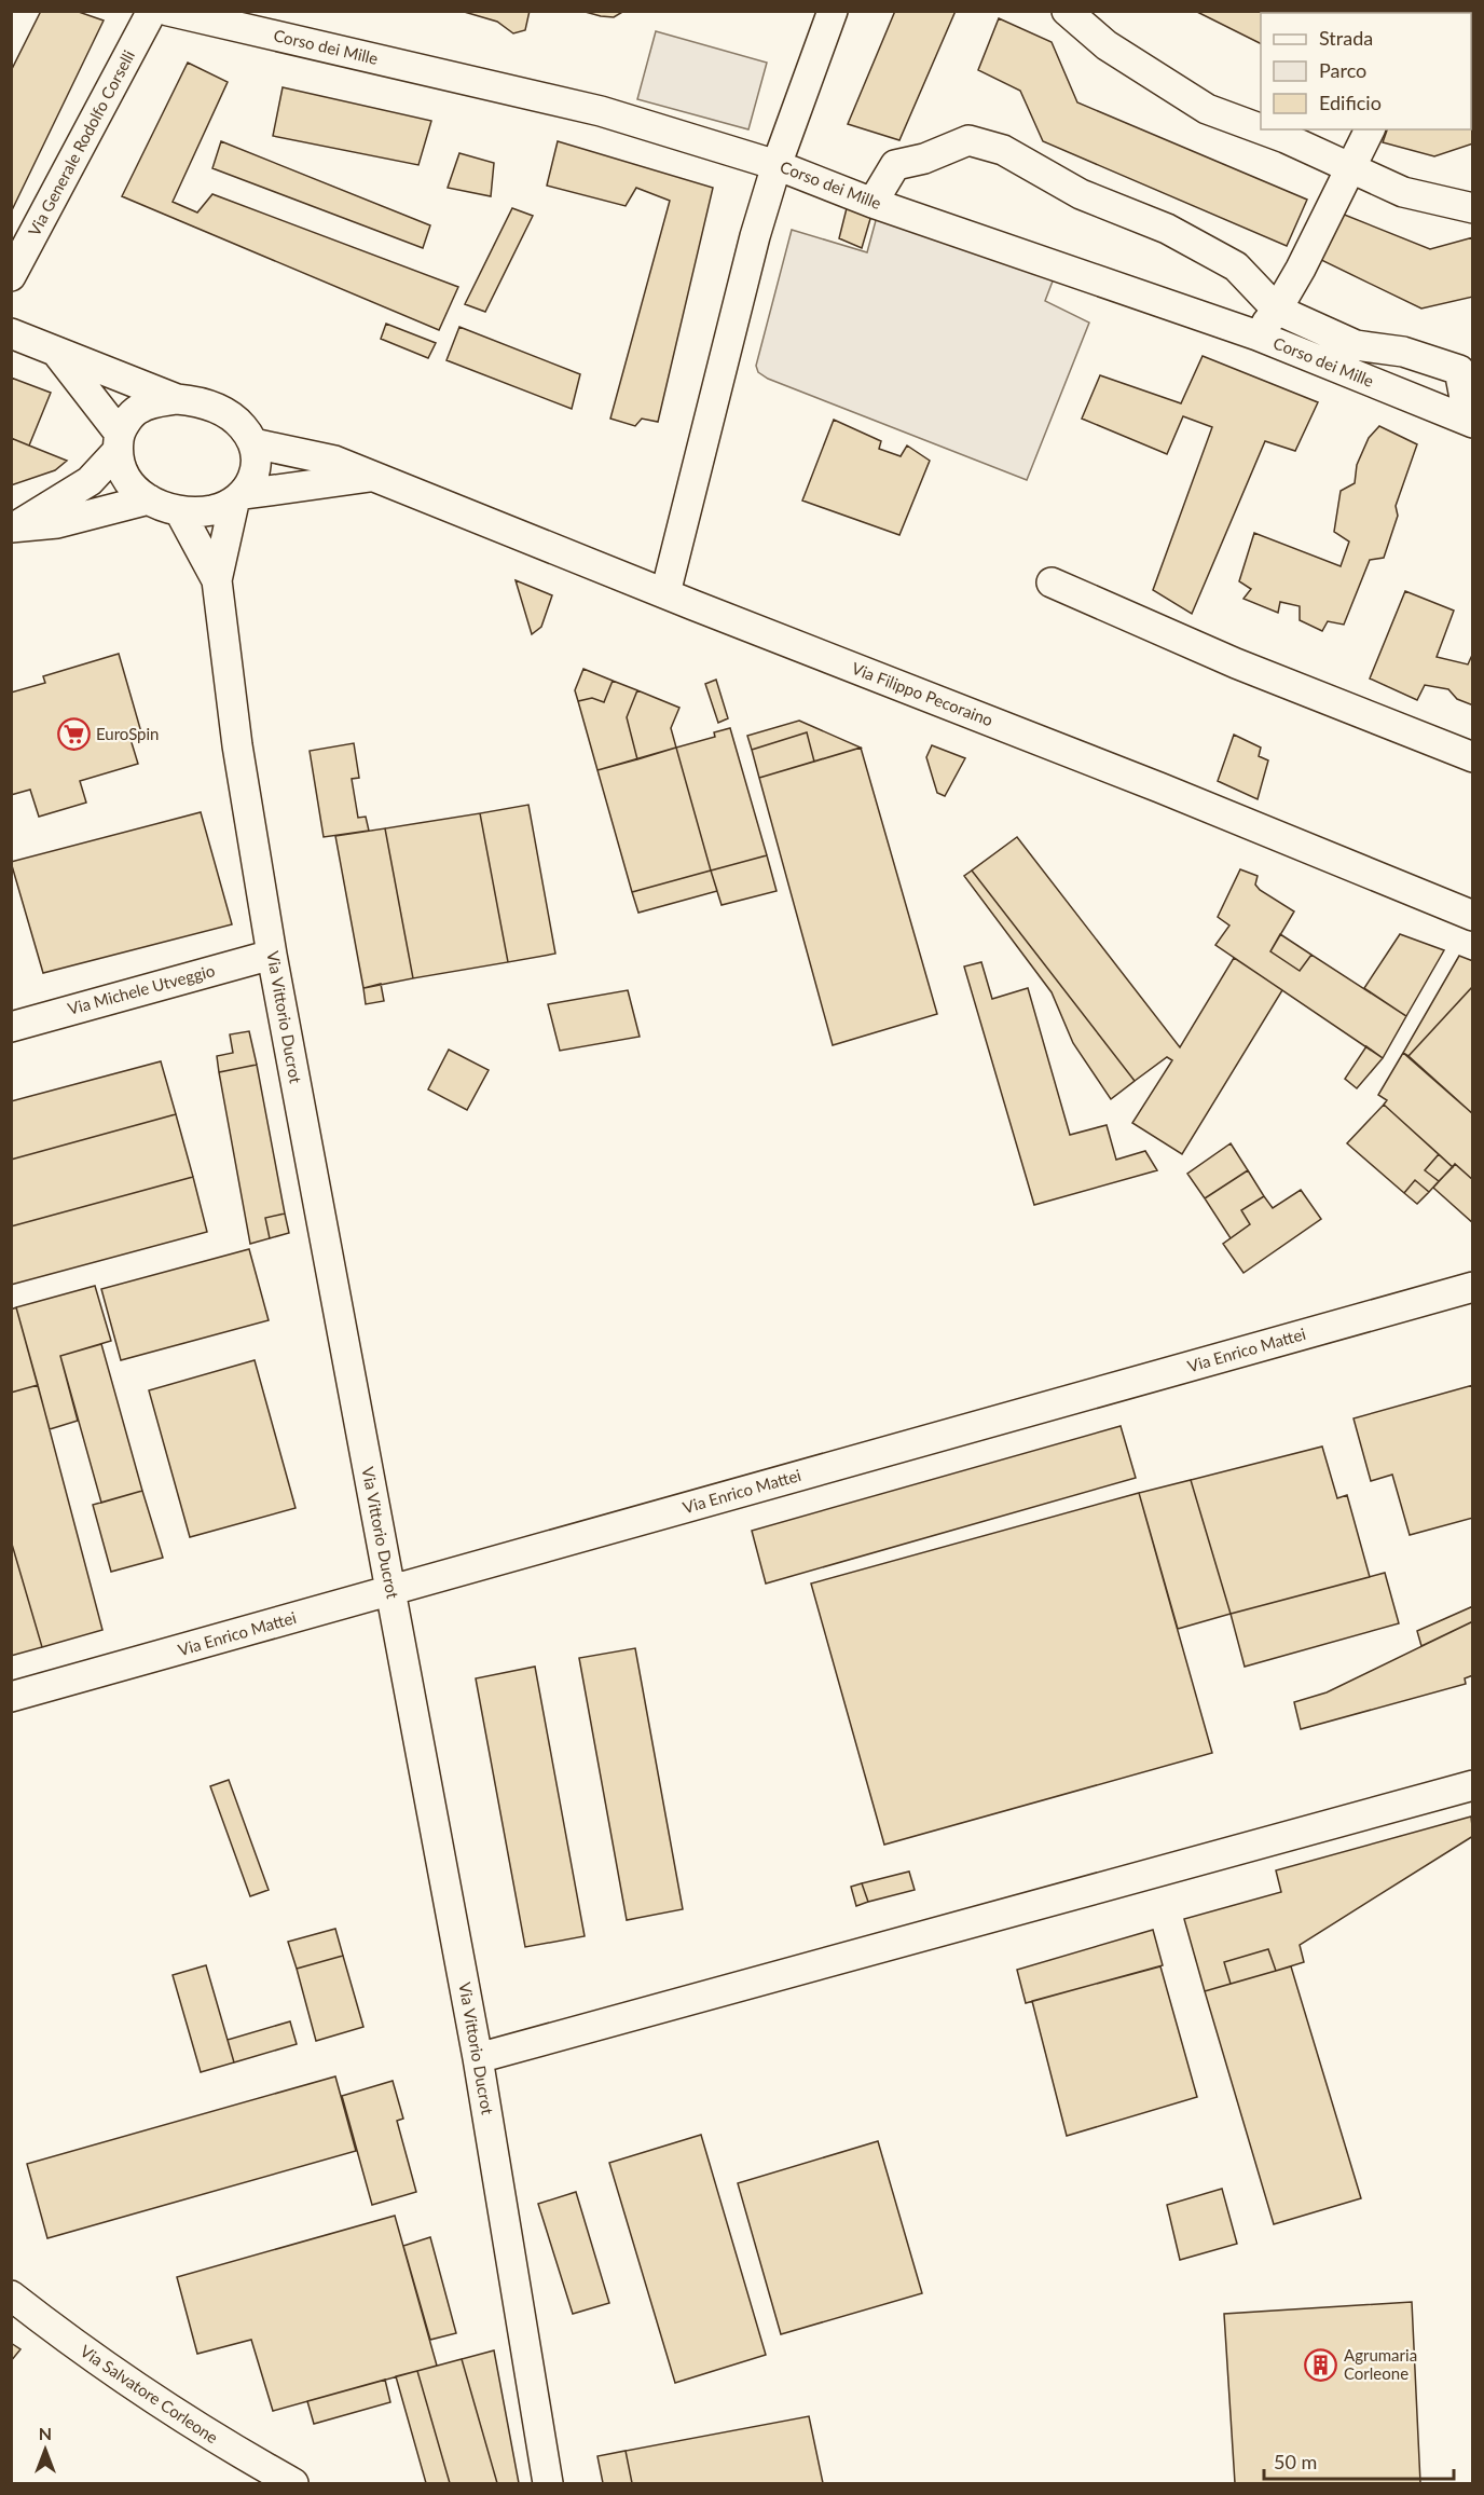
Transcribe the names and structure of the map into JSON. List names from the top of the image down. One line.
{"streets":{"street":["Corso dei Mille","Via Generale Rodolfo Corselli","Via Filippo Pecoraino","Via Michele Utveggio","Via Vittorio Ducrot","Via Enrico Mattei","Via Salvatore Corleone"]},"crossings":[["Via Michele Utveggio","Via Vittorio Ducrot"],["Via Vittorio Ducrot","Via Enrico Mattei"]],"places":{"supermarket":["EuroSpin"],"building":["Agrumaria Corleone"]},"legend":["Strada","Parco","Edificio"],"scale_bar":"50 m","north":"top"}
